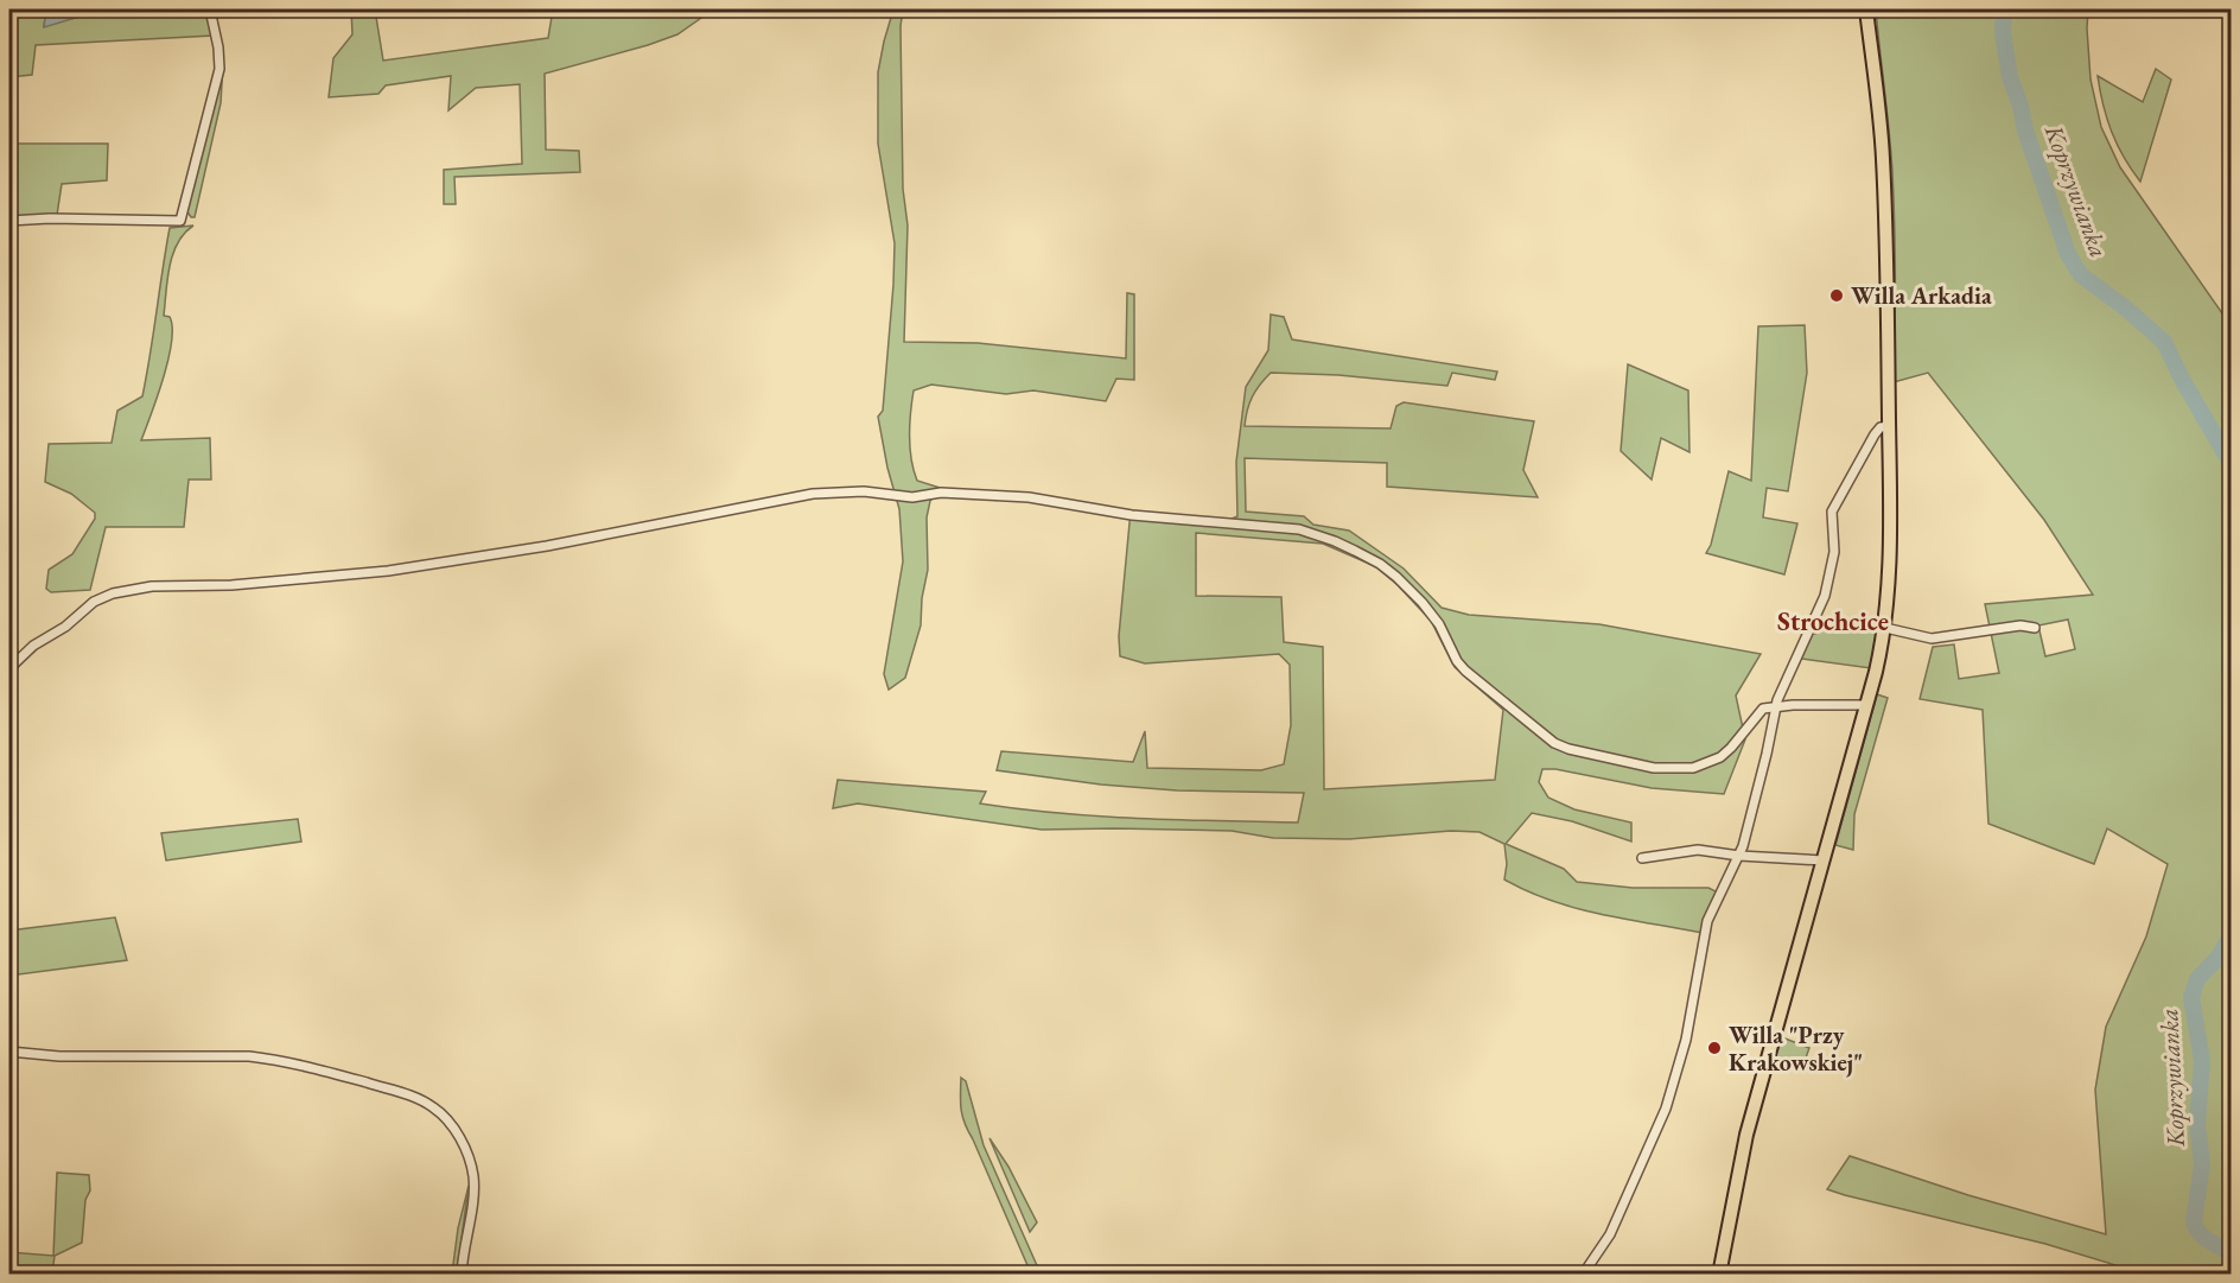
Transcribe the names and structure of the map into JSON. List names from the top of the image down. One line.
{"districts":["Strochcice"],"water":["Koprzywianka"],"places":["Willa Arkadia","Willa \"Przy Krakowskiej\""]}
